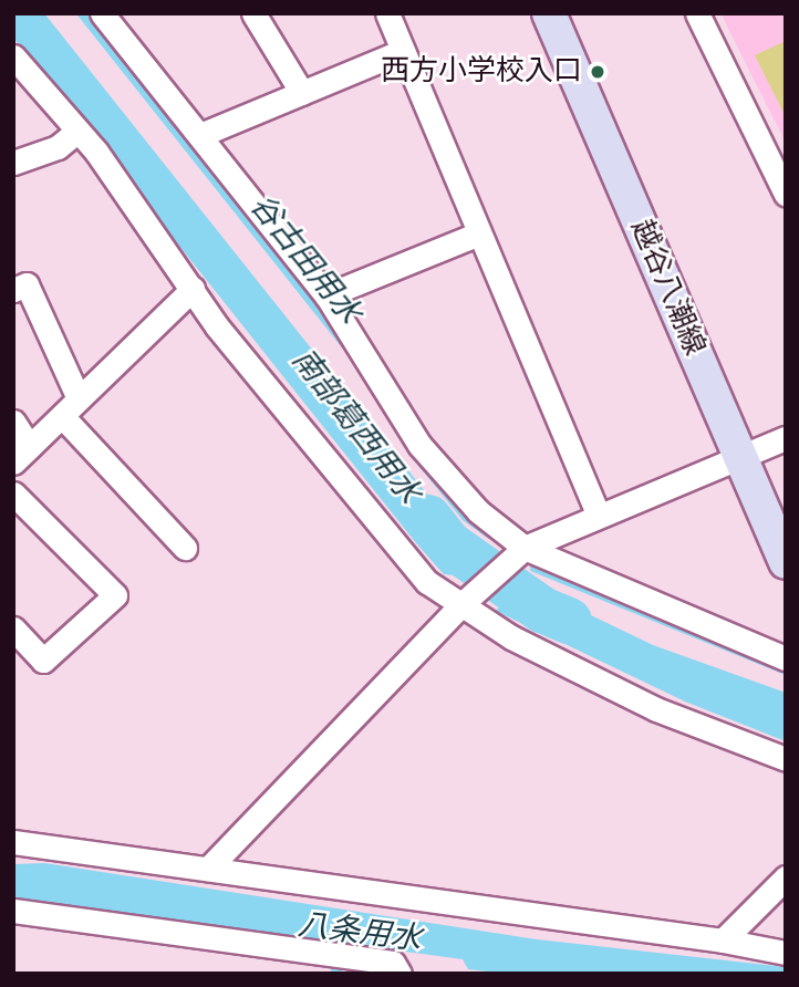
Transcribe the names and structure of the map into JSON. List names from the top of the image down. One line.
{"streets":{"main road":["越谷八潮線"]},"water":["谷古田用水","南部葛西用水","八条用水"],"places":["西方小学校入口"]}
